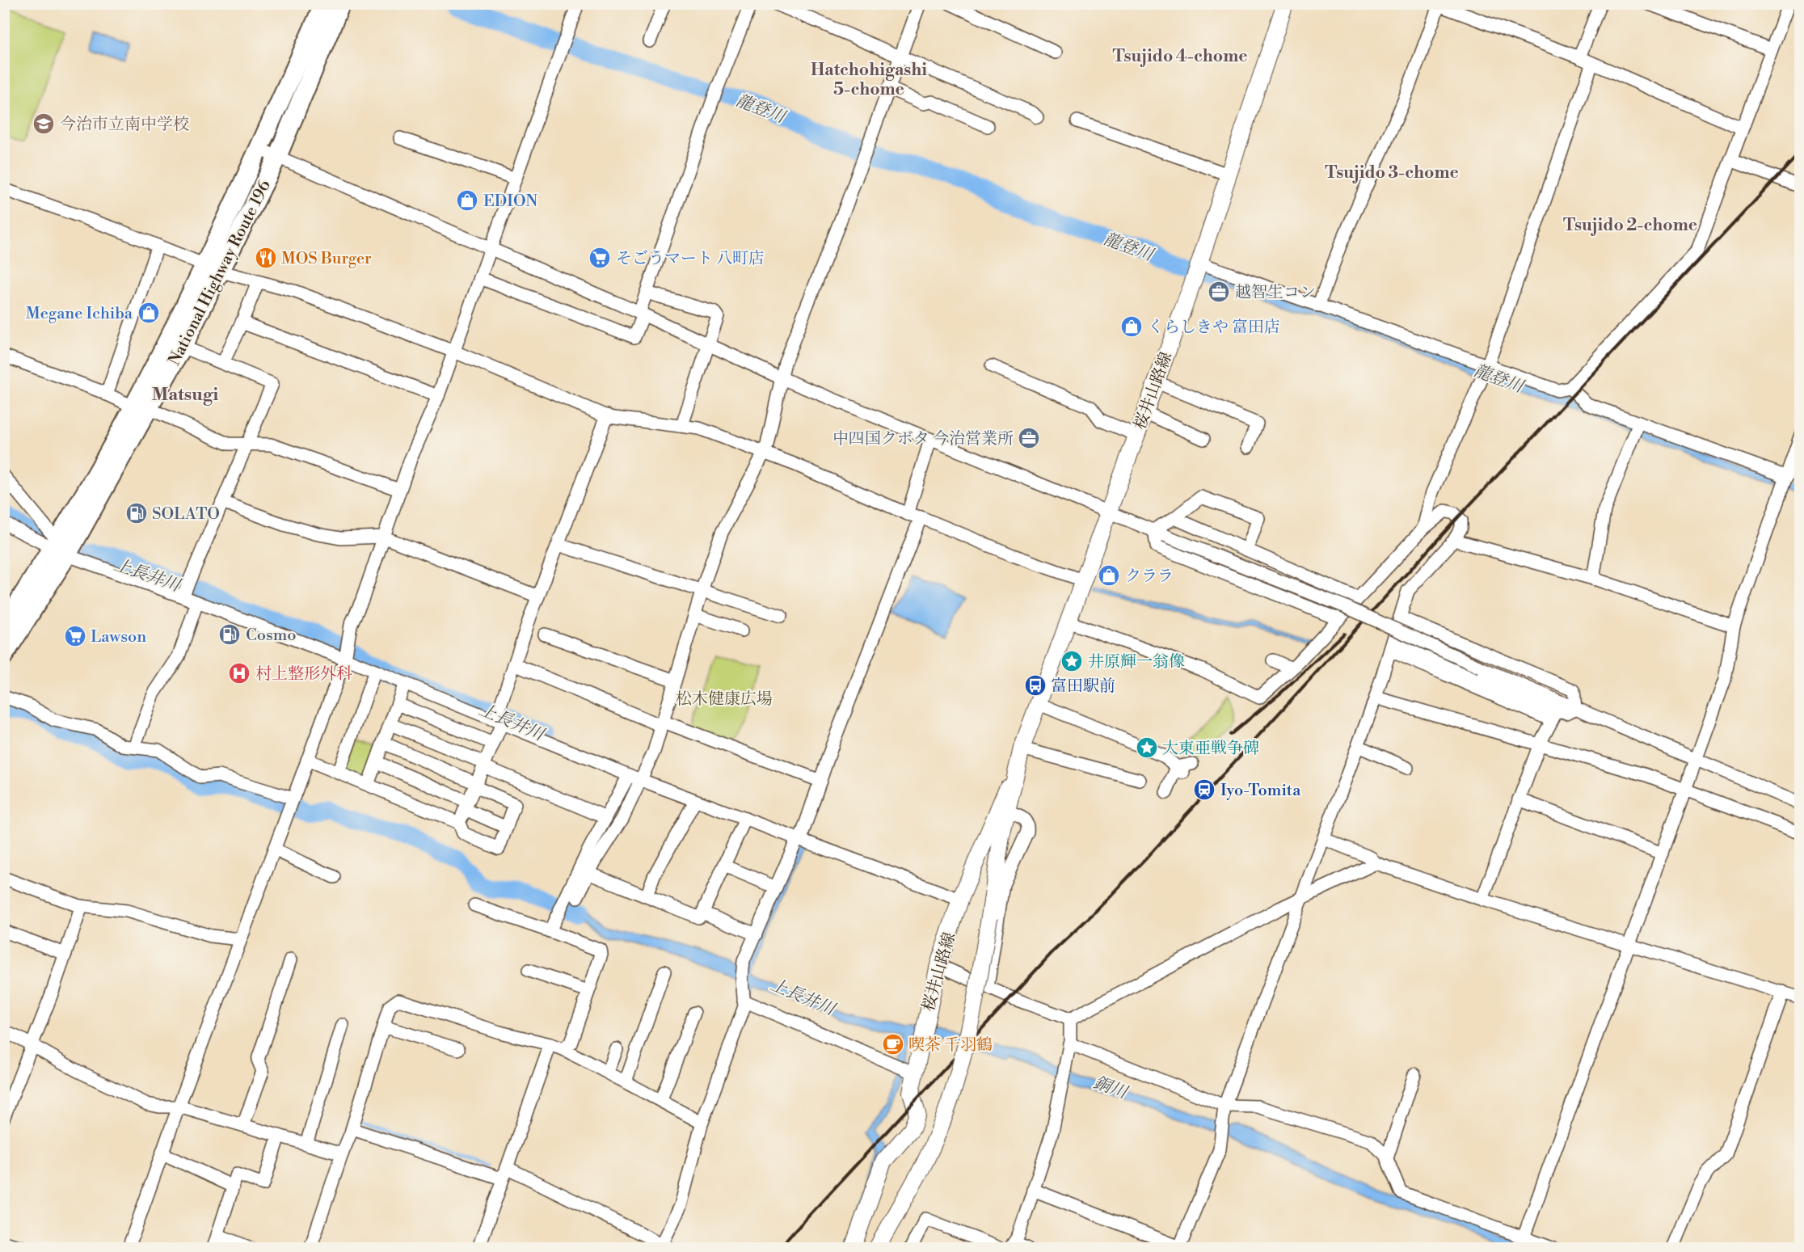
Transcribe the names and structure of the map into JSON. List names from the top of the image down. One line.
{"streets":{"highway":["National Highway Route 196"],"main road":["桜井山路線"]},"districts":["Tsujido 4-chome","Hatchohigashi 5-chome","Tsujido 3-chome","Tsujido 2-chome","Matsugi"],"water":["龍登川","上長井川","銅川"],"parks":["松木健康広場"],"places":{"school or university":["今治市立南中学校"],"shop":["EDION","Megane Ichiba","くらしきや 富田店","クララ"],"restaurant":["MOS Burger"],"supermarket":["そごうマート 八町店","Lawson"],"office":["越智生コン","中四国クボタ 今治営業所"],"fuel station":["SOLATO","Cosmo"],"place":["井原輝一翁像","大東亜戦争碑"],"hospital":["村上整形外科"],"bus stop":["富田駅前"],"station":["Iyo-Tomita"],"cafe":["喫茶 千羽鶴"]}}
